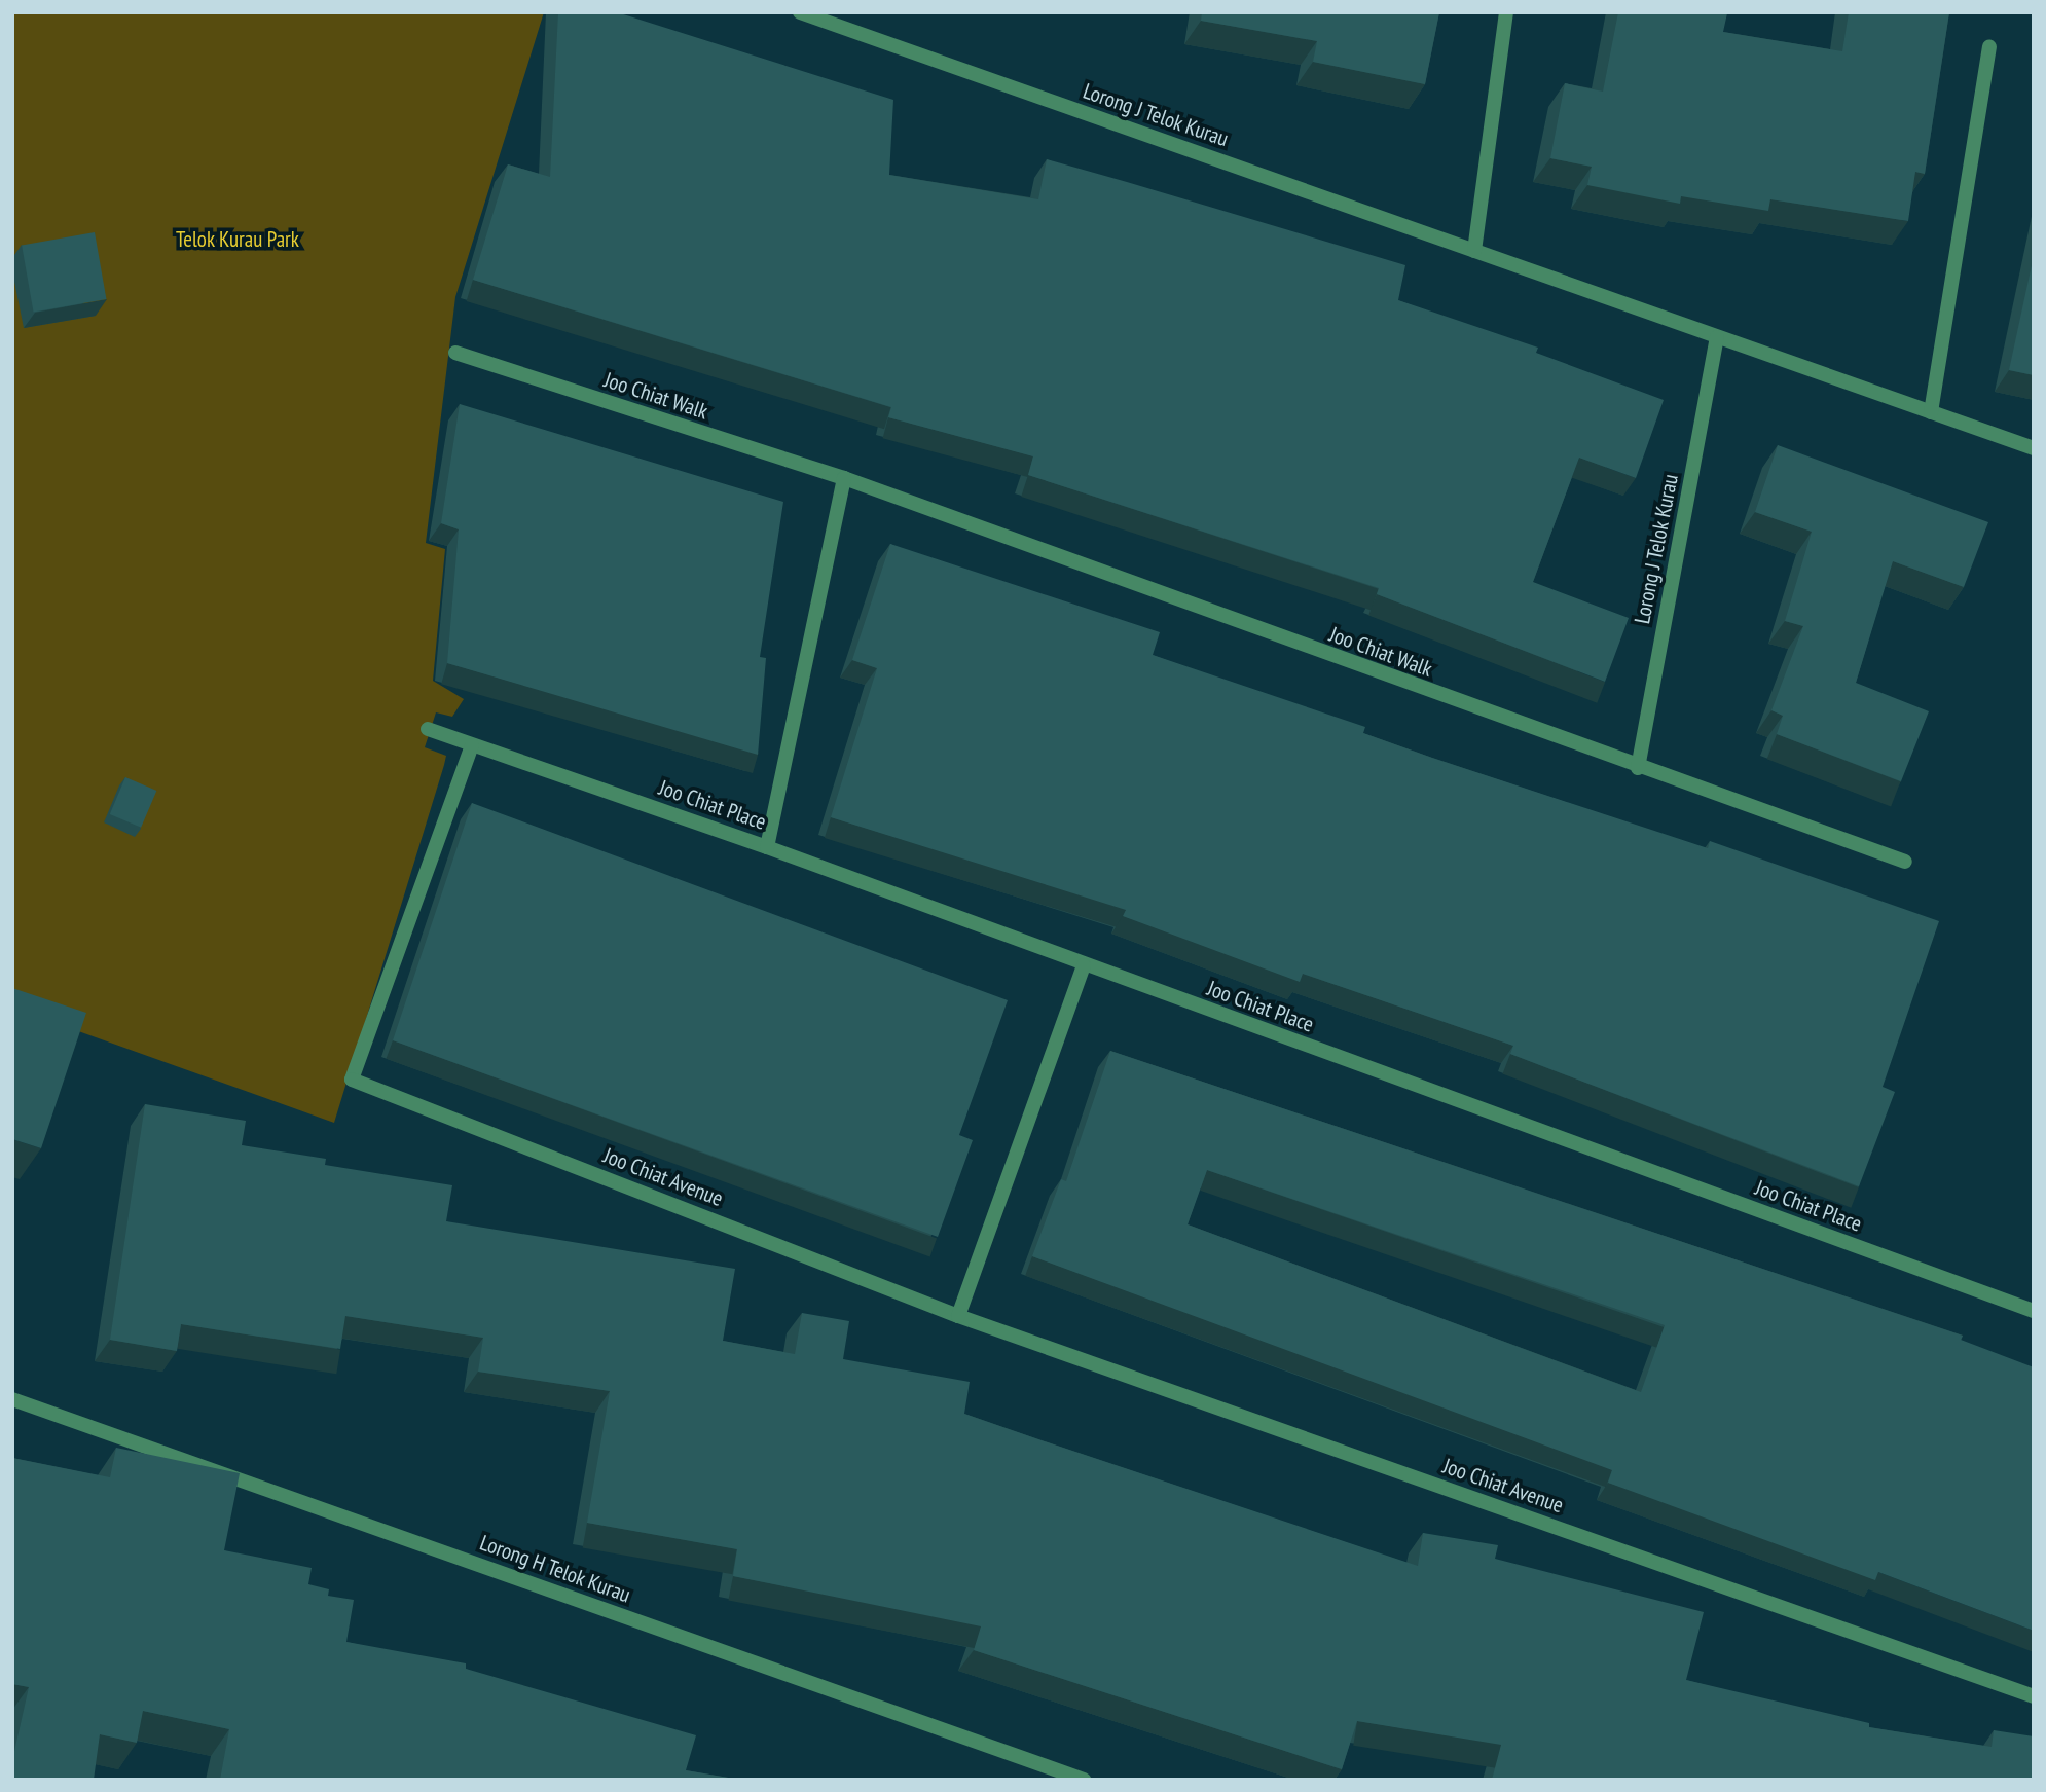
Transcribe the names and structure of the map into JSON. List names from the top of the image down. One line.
{"streets":{"street":["Lorong J Telok Kurau","Joo Chiat Walk","Joo Chiat Place","Joo Chiat Avenue","Lorong H Telok Kurau"]},"crossings":[["Lorong J Telok Kurau","Joo Chiat Walk"],["Joo Chiat Place","Joo Chiat Avenue"]],"parks":["Telok Kurau Park"]}
